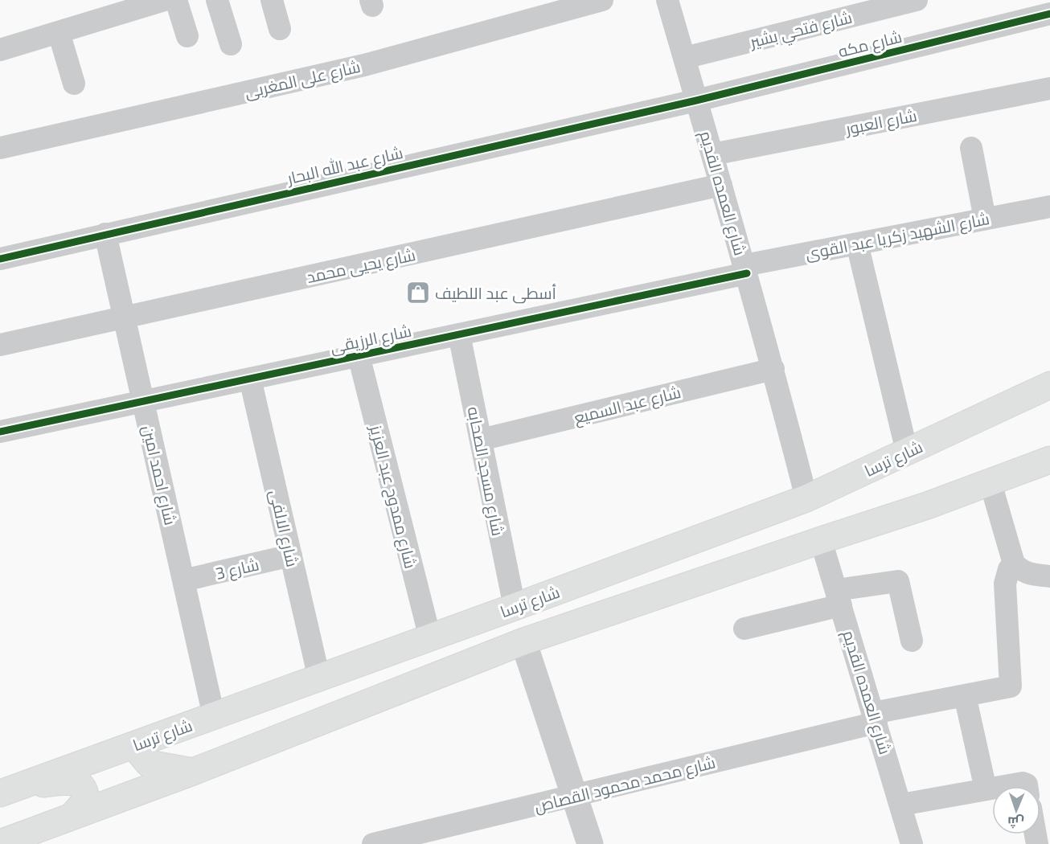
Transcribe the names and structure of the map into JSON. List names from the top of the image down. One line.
{"streets":{"main road":["شارع ترسا"],"street":["شارع فتحي بشير","شارع مكه","شارع على المغربى","شارع العبور","شارع عبد الله البحار","شارع العمده القديم","شارع الشهيد زكريا عبد القوى","شارع يحيى محمد","شارع الرزيقى","شارع عبد السميع","شارع مسجد الصحابه","شارع احمد امين","شارع ممدوح عبد العزيز","شارع الالفى","شارع 3","شارع محمد محمود القصاص"]},"crossings":[["شارع فتحي بشير","شارع العمده القديم"],["شارع مكه","شارع عبد الله البحار"],["شارع مكه","شارع العمده القديم"],["شارع العبور","شارع العمده القديم"],["شارع عبد الله البحار","شارع العمده القديم"],["شارع عبد الله البحار","شارع احمد امين"],["شارع العمده القديم","شارع الشهيد زكريا عبد القوى"],["شارع العمده القديم","شارع يحيى محمد"],["شارع العمده القديم","شارع الرزيقى"],["شارع العمده القديم","شارع عبد السميع"],["شارع العمده القديم","شارع ترسا"],["شارع العمده القديم","شارع محمد محمود القصاص"],["شارع الشهيد زكريا عبد القوى","شارع الرزيقى"],["شارع يحيى محمد","شارع احمد امين"],["شارع الرزيقى","شارع مسجد الصحابه"],["شارع الرزيقى","شارع احمد امين"],["شارع الرزيقى","شارع ممدوح عبد العزيز"],["شارع الرزيقى","شارع الالفى"],["شارع عبد السميع","شارع مسجد الصحابه"],["شارع ترسا","شارع مسجد الصحابه"],["شارع ترسا","شارع احمد امين"],["شارع ترسا","شارع ممدوح عبد العزيز"],["شارع ترسا","شارع الالفى"],["شارع احمد امين","شارع 3"],["شارع الالفى","شارع 3"]],"places":{"shop":["أسطى عبد اللطيف"]},"north":"bottom"}
